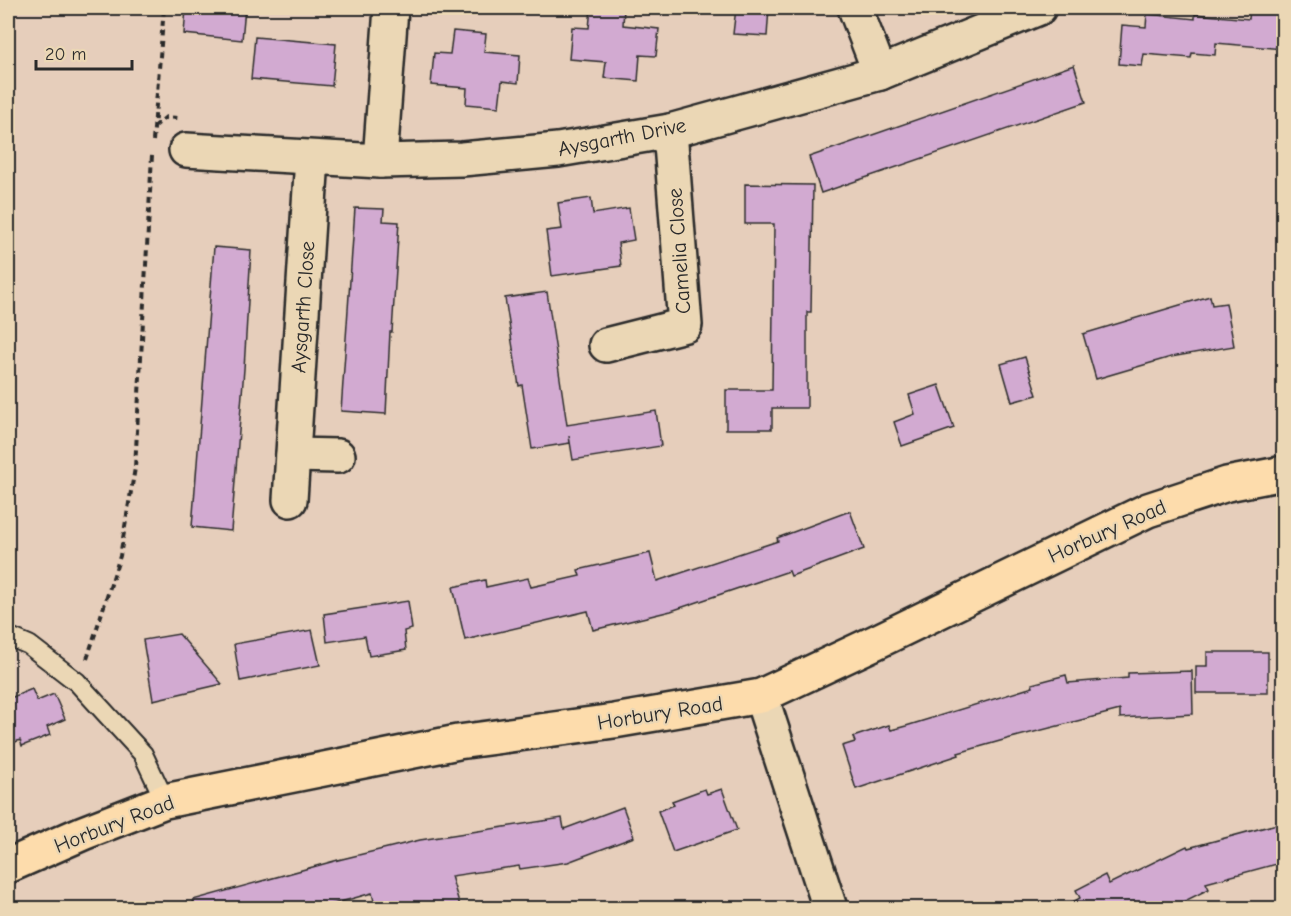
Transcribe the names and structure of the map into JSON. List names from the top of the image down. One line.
{"streets":{"highway":["Horbury Road"],"street":["Aysgarth Drive","Camelia Close","Aysgarth Close"]},"crossings":[["Aysgarth Drive","Camelia Close"],["Aysgarth Drive","Aysgarth Close"]],"scale_bar":"20 m"}
